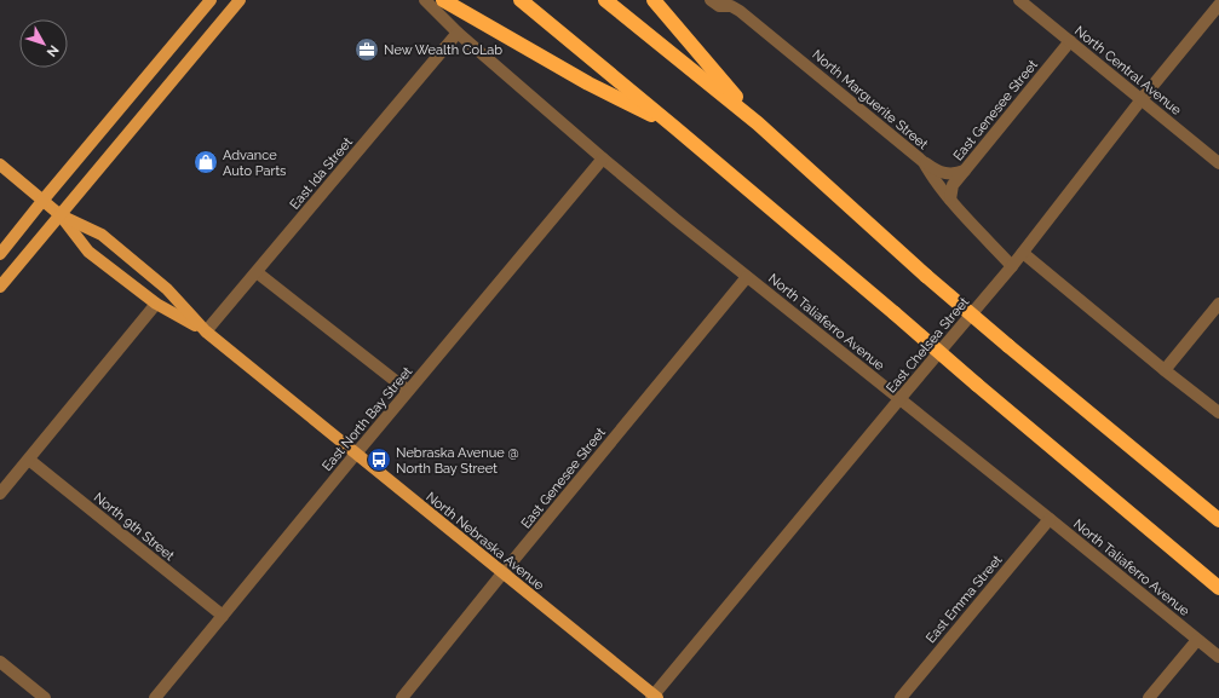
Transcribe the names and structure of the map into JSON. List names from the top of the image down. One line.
{"streets":{"main road":["North Nebraska Avenue"],"street":["North Central Avenue","North Marguerite Street","East Genesee Street","East Ida Street","North Taliaferro Avenue","East Chelsea Street","East North Bay Street","North 9th Street","East Emma Street"]},"crossings":[["North Central Avenue","East Genesee Street"],["North Central Avenue","East Chelsea Street"],["North Marguerite Street","East Genesee Street"],["North Marguerite Street","East Chelsea Street"],["East Genesee Street","North Taliaferro Avenue"],["East Genesee Street","North Nebraska Avenue"],["East Ida Street","North Taliaferro Avenue"],["East Ida Street","North Nebraska Avenue"],["North Taliaferro Avenue","East Chelsea Street"],["North Taliaferro Avenue","East North Bay Street"],["North Taliaferro Avenue","East Emma Street"],["East Chelsea Street","North Nebraska Avenue"],["East North Bay Street","North 9th Street"],["East North Bay Street","North Nebraska Avenue"]],"places":{"office":["New Wealth CoLab"],"shop":["Advance Auto Parts"],"bus stop":["Nebraska Avenue @ North Bay Street"]},"north":"bottom right"}
